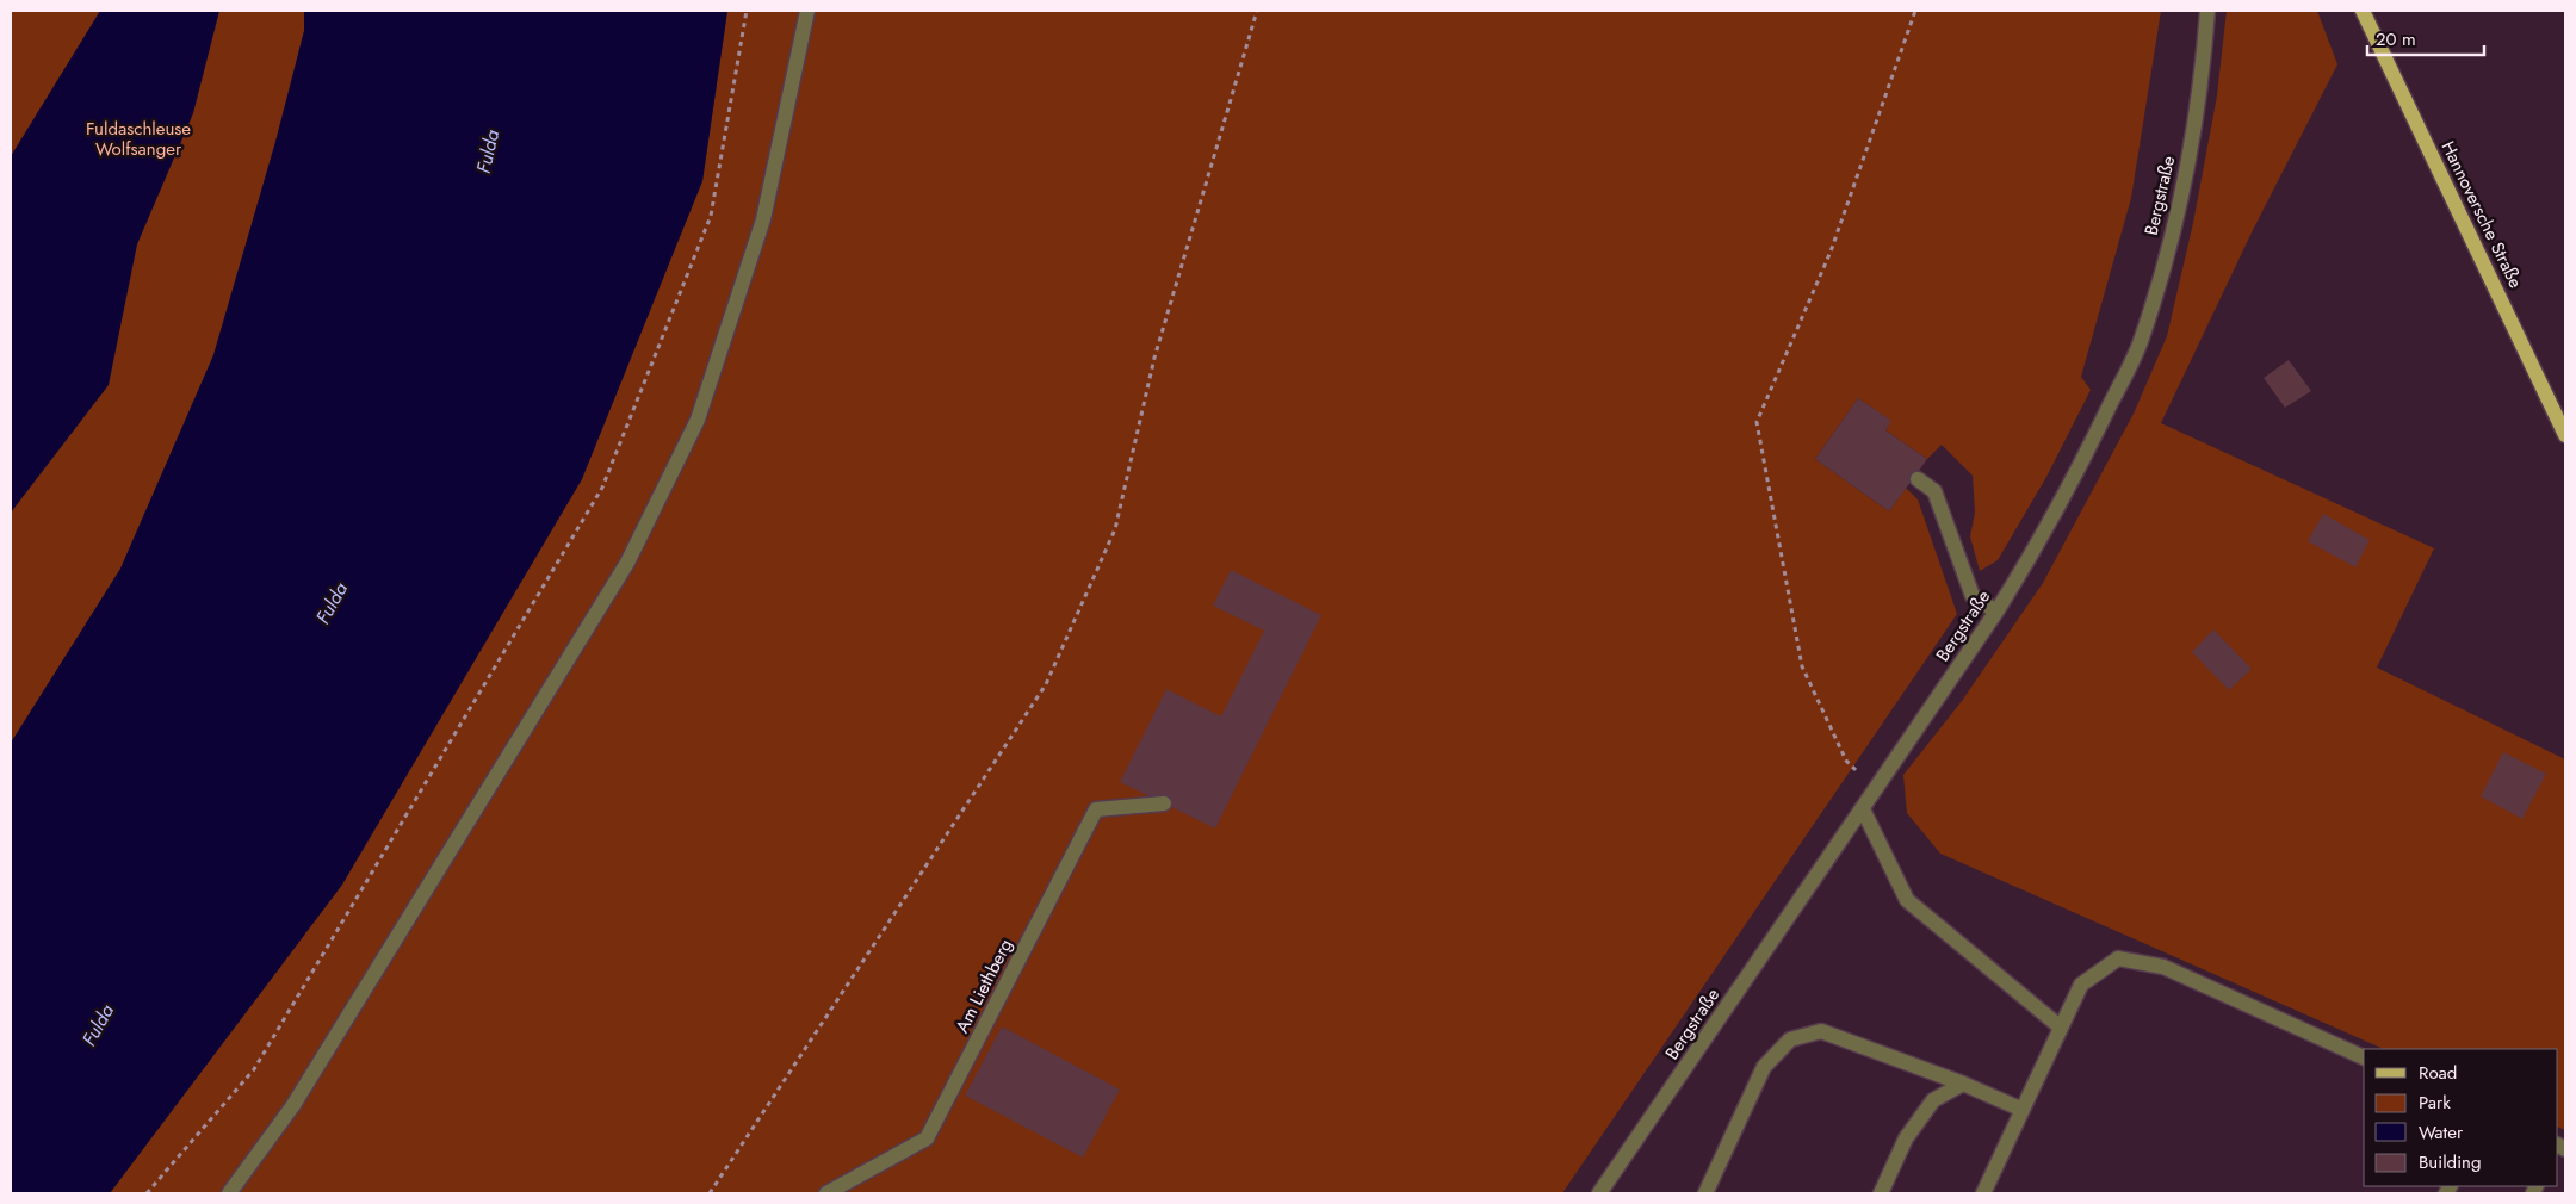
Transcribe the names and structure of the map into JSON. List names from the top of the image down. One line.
{"streets":{"main road":["Hannoversche Straße"],"street":["Bergstraße","Am Liethberg"]},"water":["Fulda"],"parks":["Fuldaschleuse Wolfsanger"],"legend":["Road","Park","Water","Building"],"scale_bar":"20 m"}
